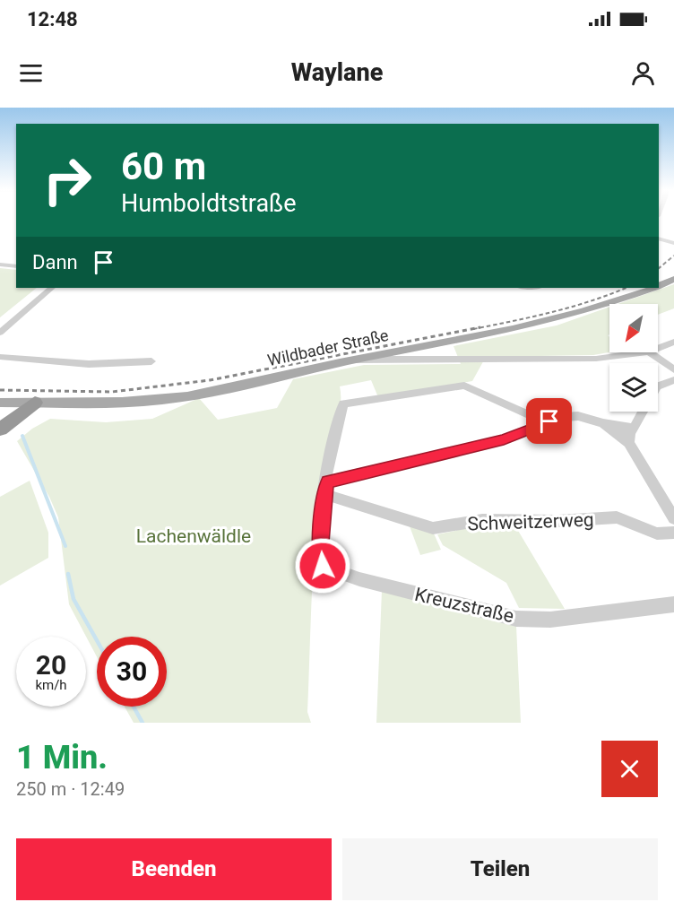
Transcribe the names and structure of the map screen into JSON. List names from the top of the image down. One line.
{"streets":{"main road":["Wildbader Straße"],"street":["Schweitzerweg","Kreuzstraße"]},"crossings":[["Schweitzerweg","Kreuzstraße"]],"parks":["Lachenwäldle"],"north":"bottom left","page":{"status":"12:48","header":"Waylane","turn":["60 m","Humboldtstraße"],"then":"Dann","speed":"20 km/h","limit":"30","heading":["1 Min.","250 m · 12:49"],"buttons":["Beenden","Teilen"]}}
